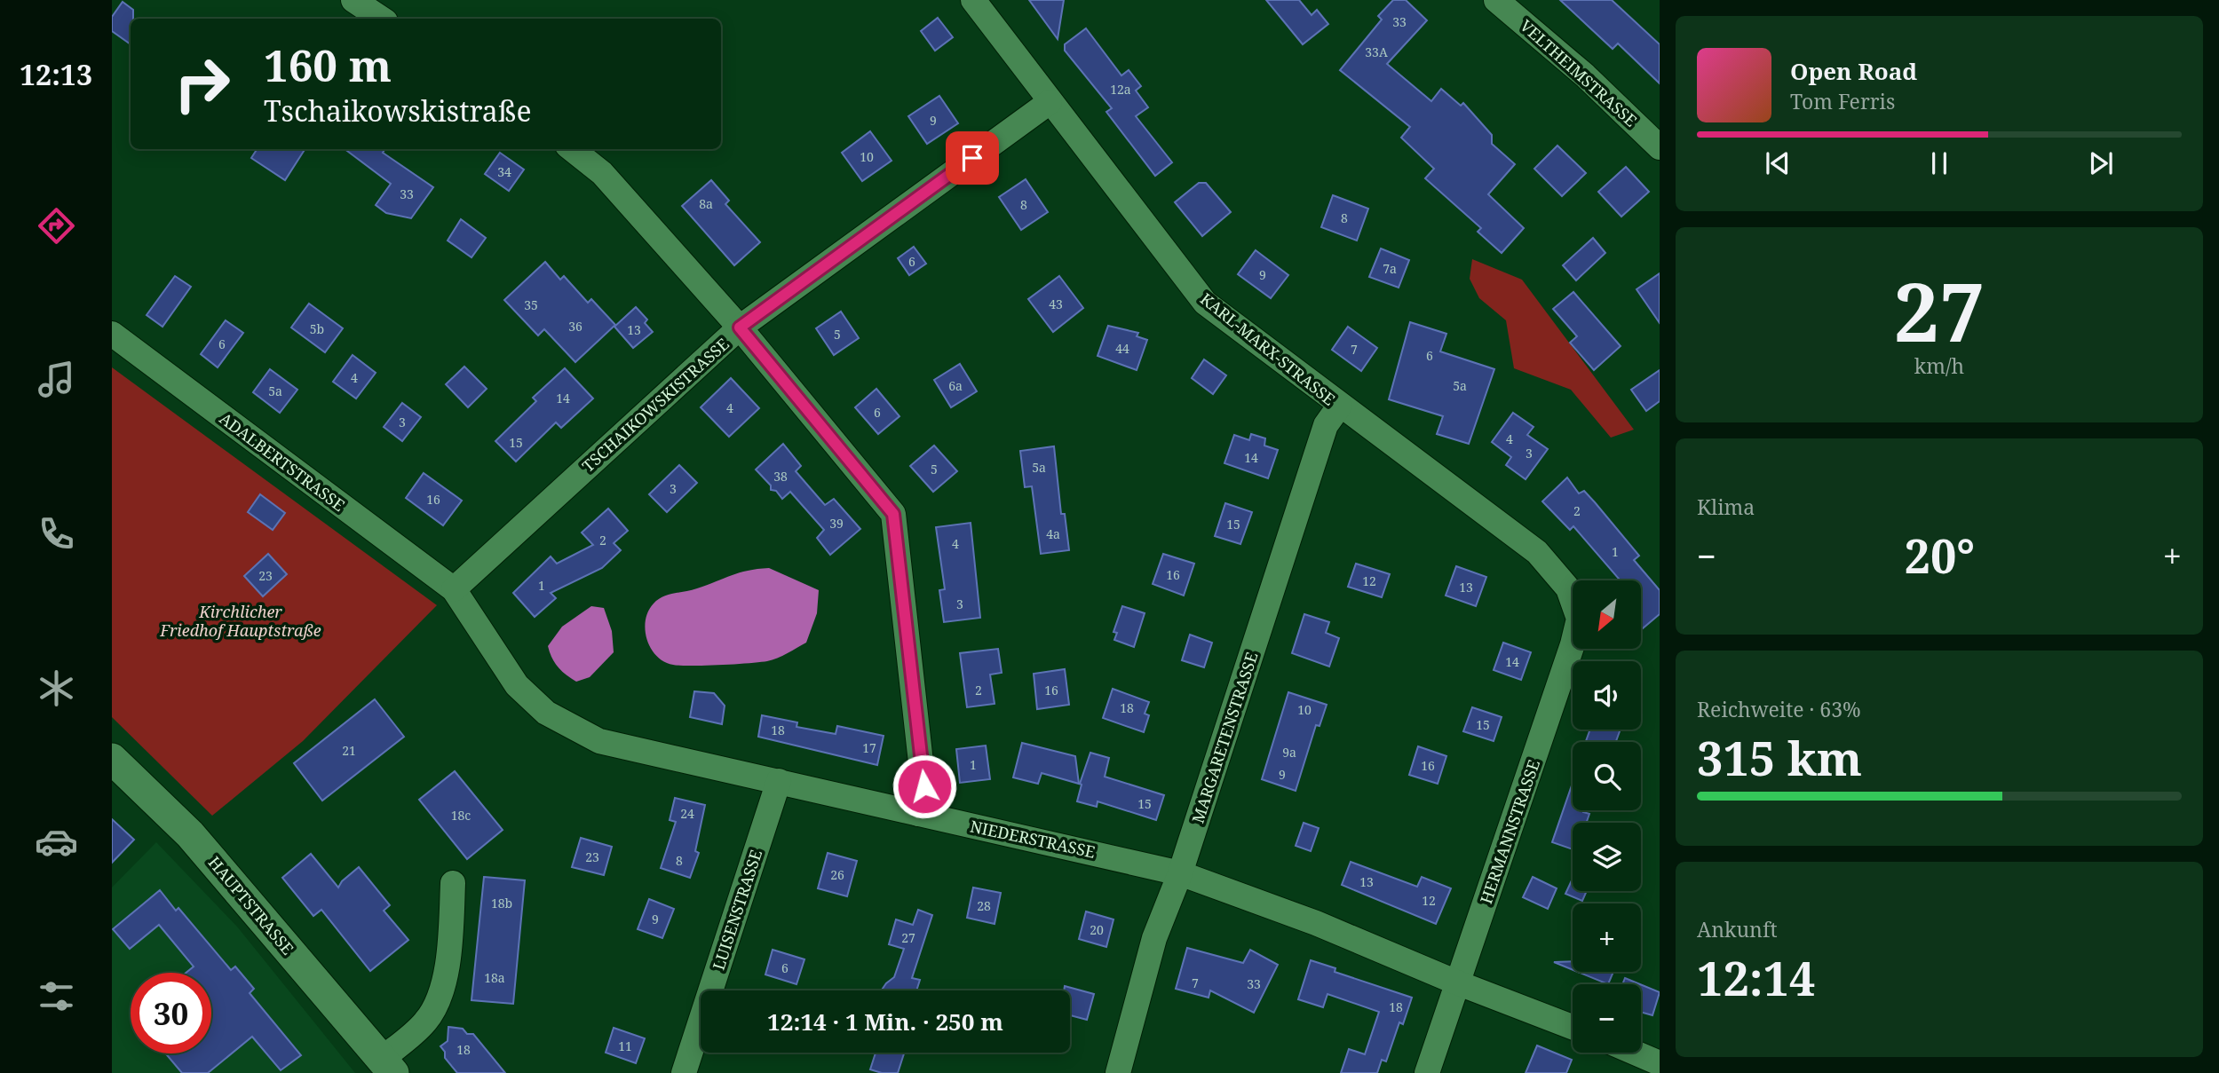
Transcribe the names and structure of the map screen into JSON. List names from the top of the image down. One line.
{"streets":{"street":["VELTHEIMSTRASSE","KARL-MARX-STRASSE","TSCHAIKOWSKISTRASSE","ADALBERTSTRASSE","MARGARETENSTRASSE","HERMANNSTRASSE","NIEDERSTRASSE","HAUPTSTRASSE","LUISENSTRASSE"]},"crossings":[["KARL-MARX-STRASSE","TSCHAIKOWSKISTRASSE"],["KARL-MARX-STRASSE","MARGARETENSTRASSE"],["KARL-MARX-STRASSE","HERMANNSTRASSE"],["TSCHAIKOWSKISTRASSE","ADALBERTSTRASSE"],["TSCHAIKOWSKISTRASSE","NIEDERSTRASSE"],["ADALBERTSTRASSE","NIEDERSTRASSE"],["MARGARETENSTRASSE","NIEDERSTRASSE"],["HERMANNSTRASSE","NIEDERSTRASSE"],["NIEDERSTRASSE","LUISENSTRASSE"]],"parks":["Kirchlicher Friedhof Hauptstraße"],"house_numbers":["33","33A","12a","9","10","34","33","8a","8","8","6","7a","9","43","35","36","5b","13","5","6","44","7","6","4","6a","5a","5a","14","4","6","3","4","15","3","14","5a","5","38","3","16","2","39","15","4a","2","4","1","16","23","12","1","13","3","14","2","16","18","10","15","18","17","21","9a","1","16","9","15","24","18c","23","8","26","13","12","18b","28","9","20","27","6","18a","7","33","18","11","18"],"north":"bottom left","page":{"tabs":"12:13","turn":["160 m","Tschaikowskistraße"],"song":["Open Road","Tom Ferris"],"tile":[["27","km/h"],"Klima",["Reichweite · 63%","315 km"],["Ankunft","12:14"]],"heat":["−","20°","+"],"map_buttons":["+","−"],"limit":"30","trip":"12:14 · 1 Min. · 250 m"}}
